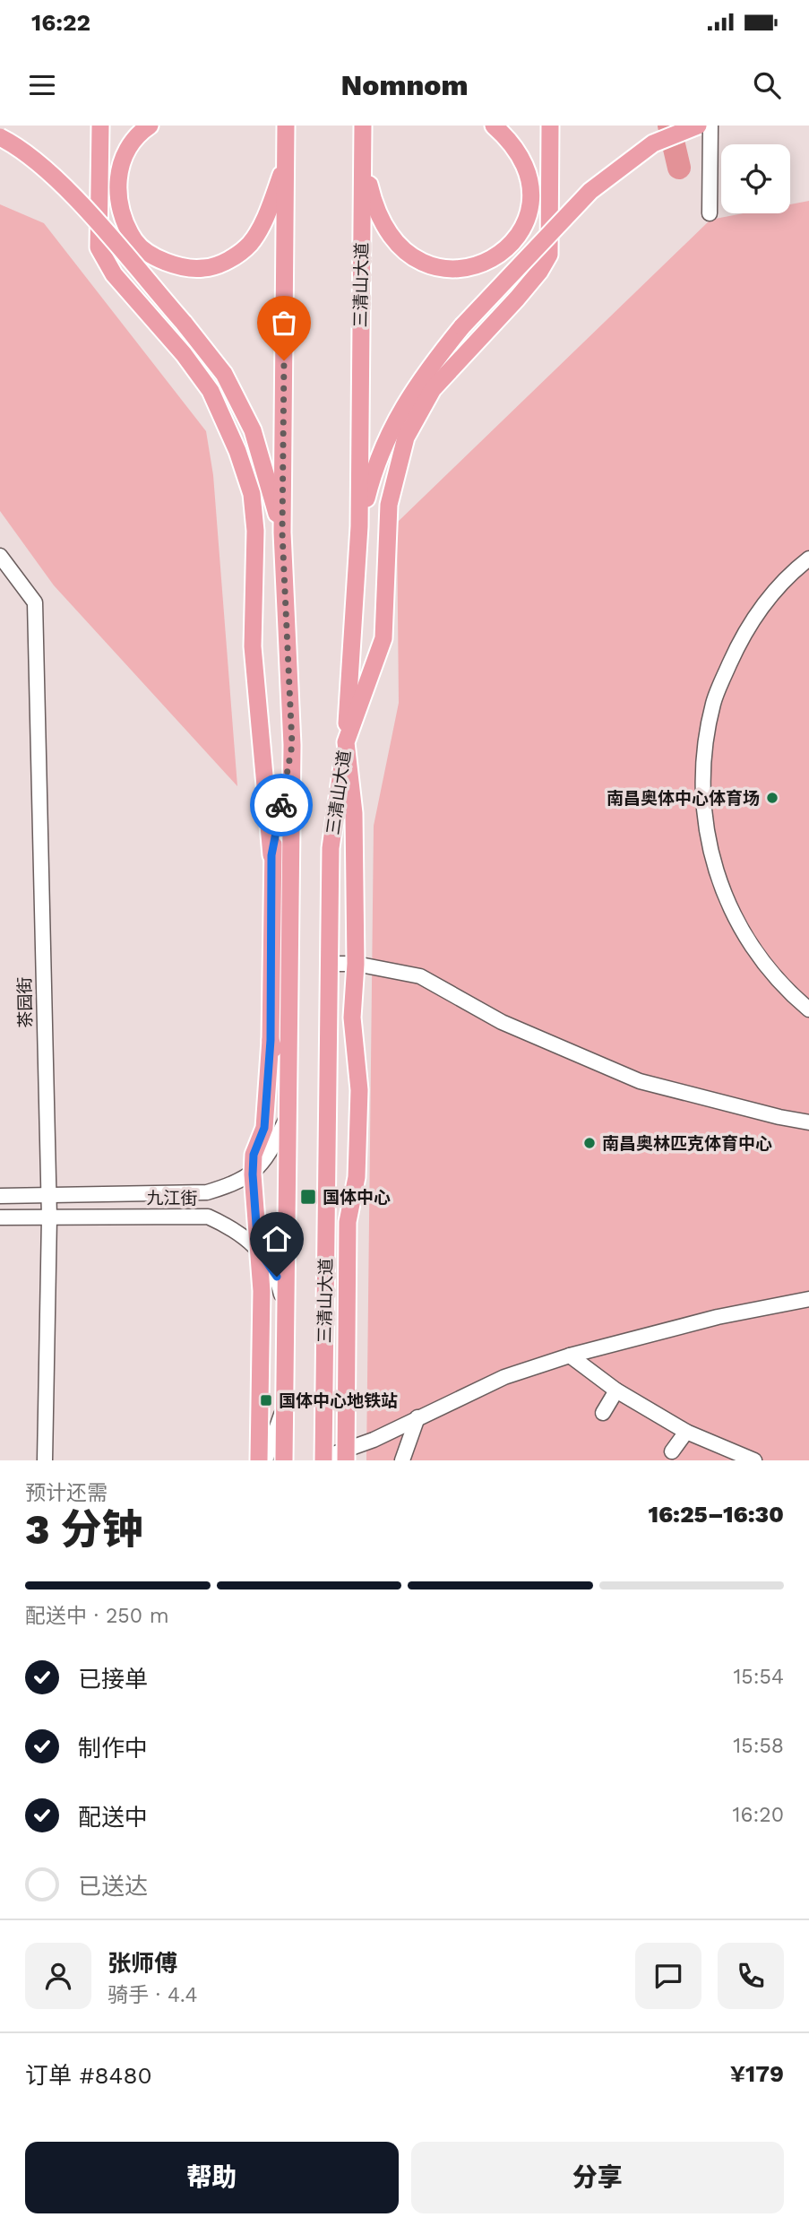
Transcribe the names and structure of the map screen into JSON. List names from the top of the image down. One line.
{"streets":{"main road":["三清山大道"],"street":["茶园街","九江街"]},"crossings":[["茶园街","九江街"]],"places":{"other":["南昌奥体中心体育场","南昌奥林匹克体育中心"],"transit":["国体中心","国体中心地铁站"]},"page":{"status":"16:22","header":"Nomnom","heading":["3 分钟","预计还需","16:25–16:30"],"panel":["张师傅","骑手 · 4.4","订单 #8480","¥179"],"bar":"配送中 · 250 m","list":[["已接单","15:54"],["制作中","15:58"],["配送中","16:20"],"已送达"],"buttons":["帮助","分享"]}}
